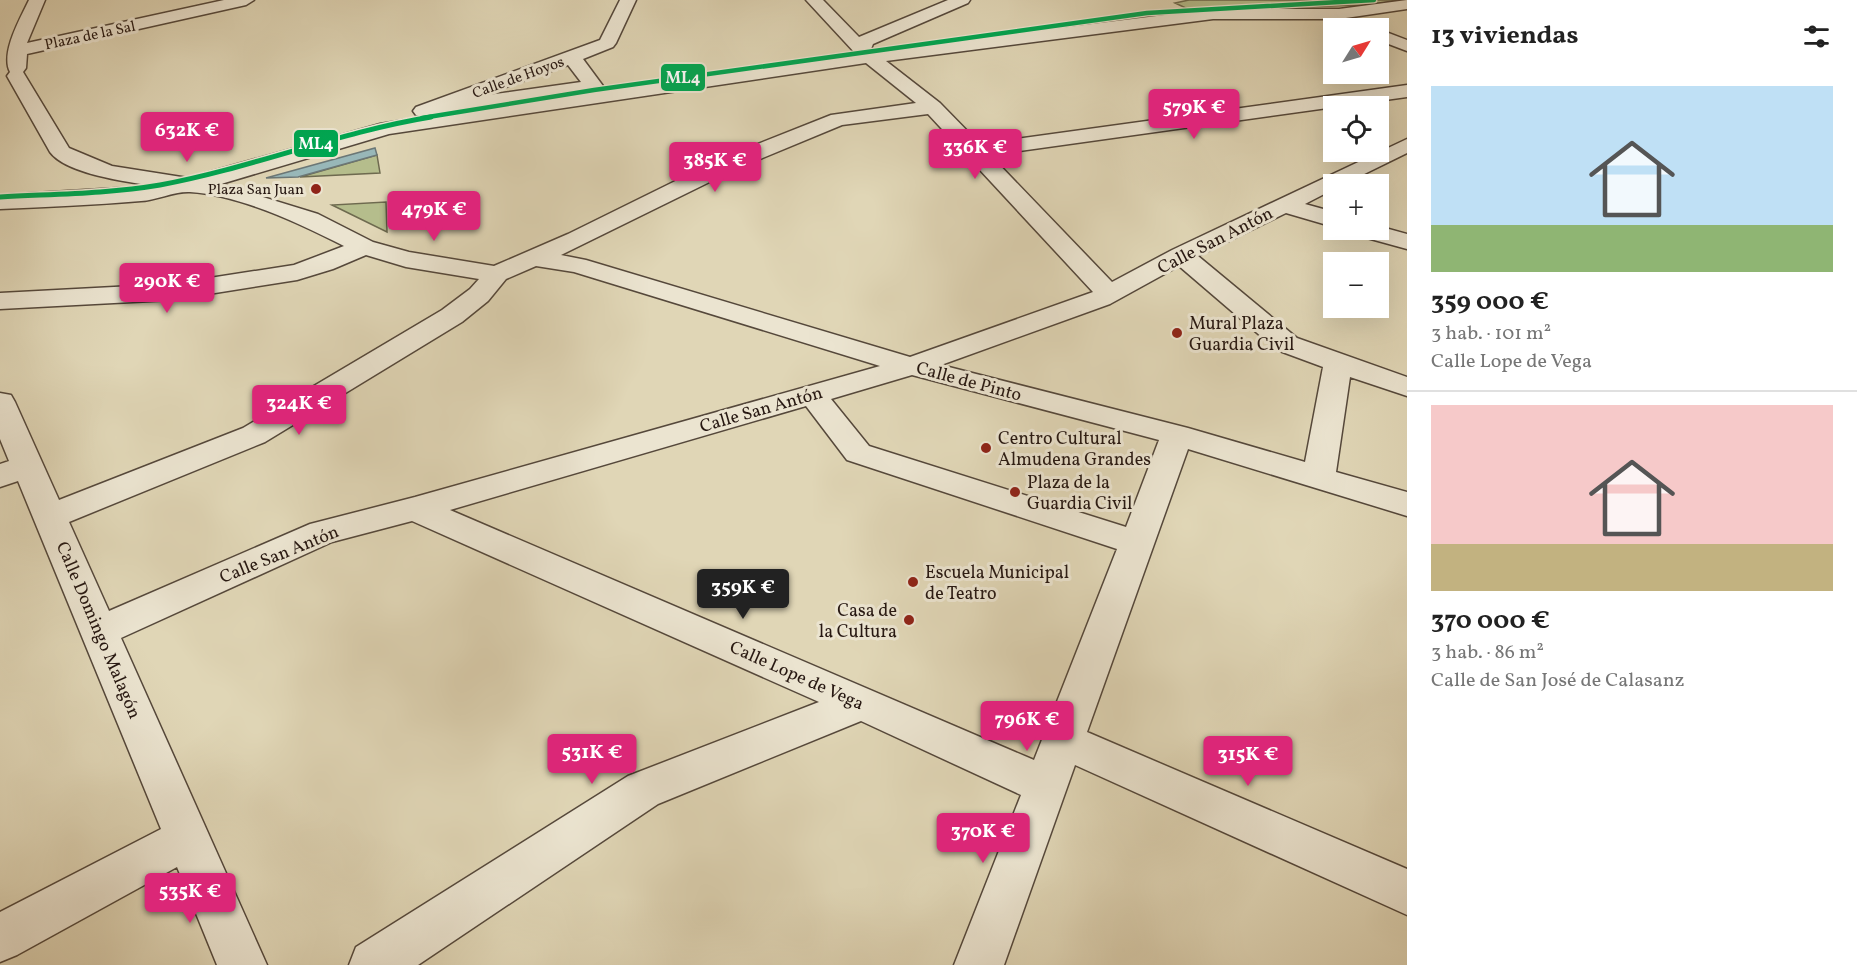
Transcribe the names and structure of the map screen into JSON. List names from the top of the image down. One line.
{"streets":{"street":["Plaza de la Sal","Calle de Hoyos","Calle San Antón","Calle de Pinto","Calle Domingo Malagón","Calle Lope de Vega"]},"crossings":[["Calle San Antón","Calle de Pinto"],["Calle San Antón","Calle Domingo Malagón"],["Calle San Antón","Calle Lope de Vega"]],"places":["Plaza San Juan","Mural Plaza Guardia Civil","Centro Cultural Almudena Grandes","Plaza de la Guardia Civil","Escuela Municipal de Teatro","Casa de la Cultura"],"lines":["transit line ML4"],"north":"top right","page":{"heading":"13 viviendas","map_buttons":["+","−"],"list":[{"name":"359 000 €","note":"3 hab. · 101 m² · Calle Lope de Vega"},{"name":"370 000 €","note":"3 hab. · 86 m² · Calle de San José de Calasanz"}],"price":["579K €","632K €","336K €","385K €","479K €","290K €","324K €","359K €","796K €","531K €","315K €","370K €","535K €"]}}
